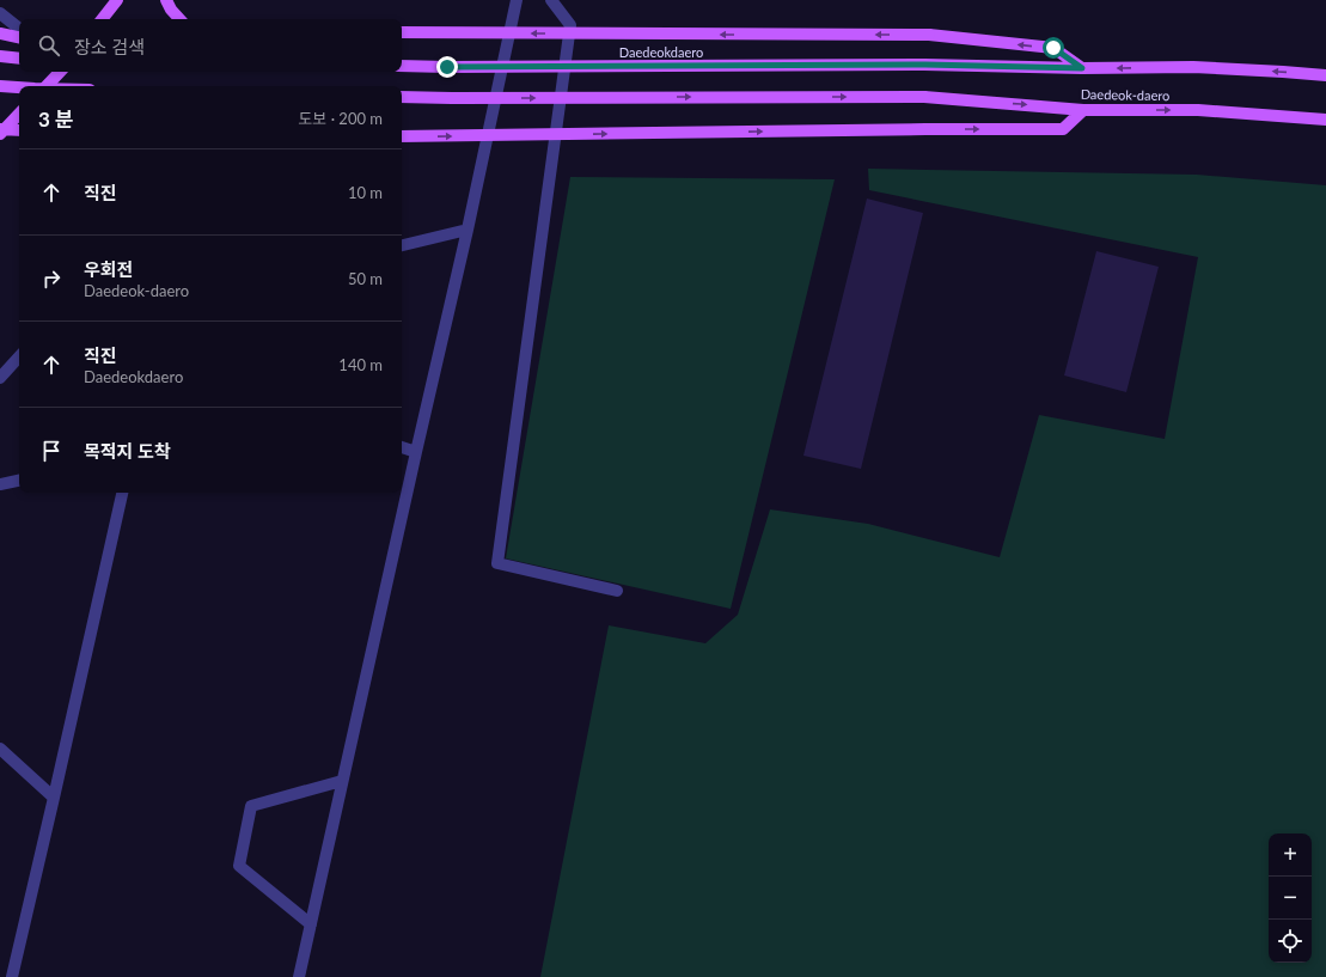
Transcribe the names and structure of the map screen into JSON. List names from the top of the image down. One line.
{"streets":{"main road":["Daedeokdaero","Daedeok-daero"]},"crossings":[["Daedeokdaero","Daedeok-daero"]],"page":{"search":"장소 검색","heading":["3 분","도보 · 200 m"],"list":[["직진","10 m"],["우회전","Daedeok-daero","50 m"],["직진","Daedeokdaero","140 m"],"목적지 도착"],"map_buttons":["+","−"]}}
